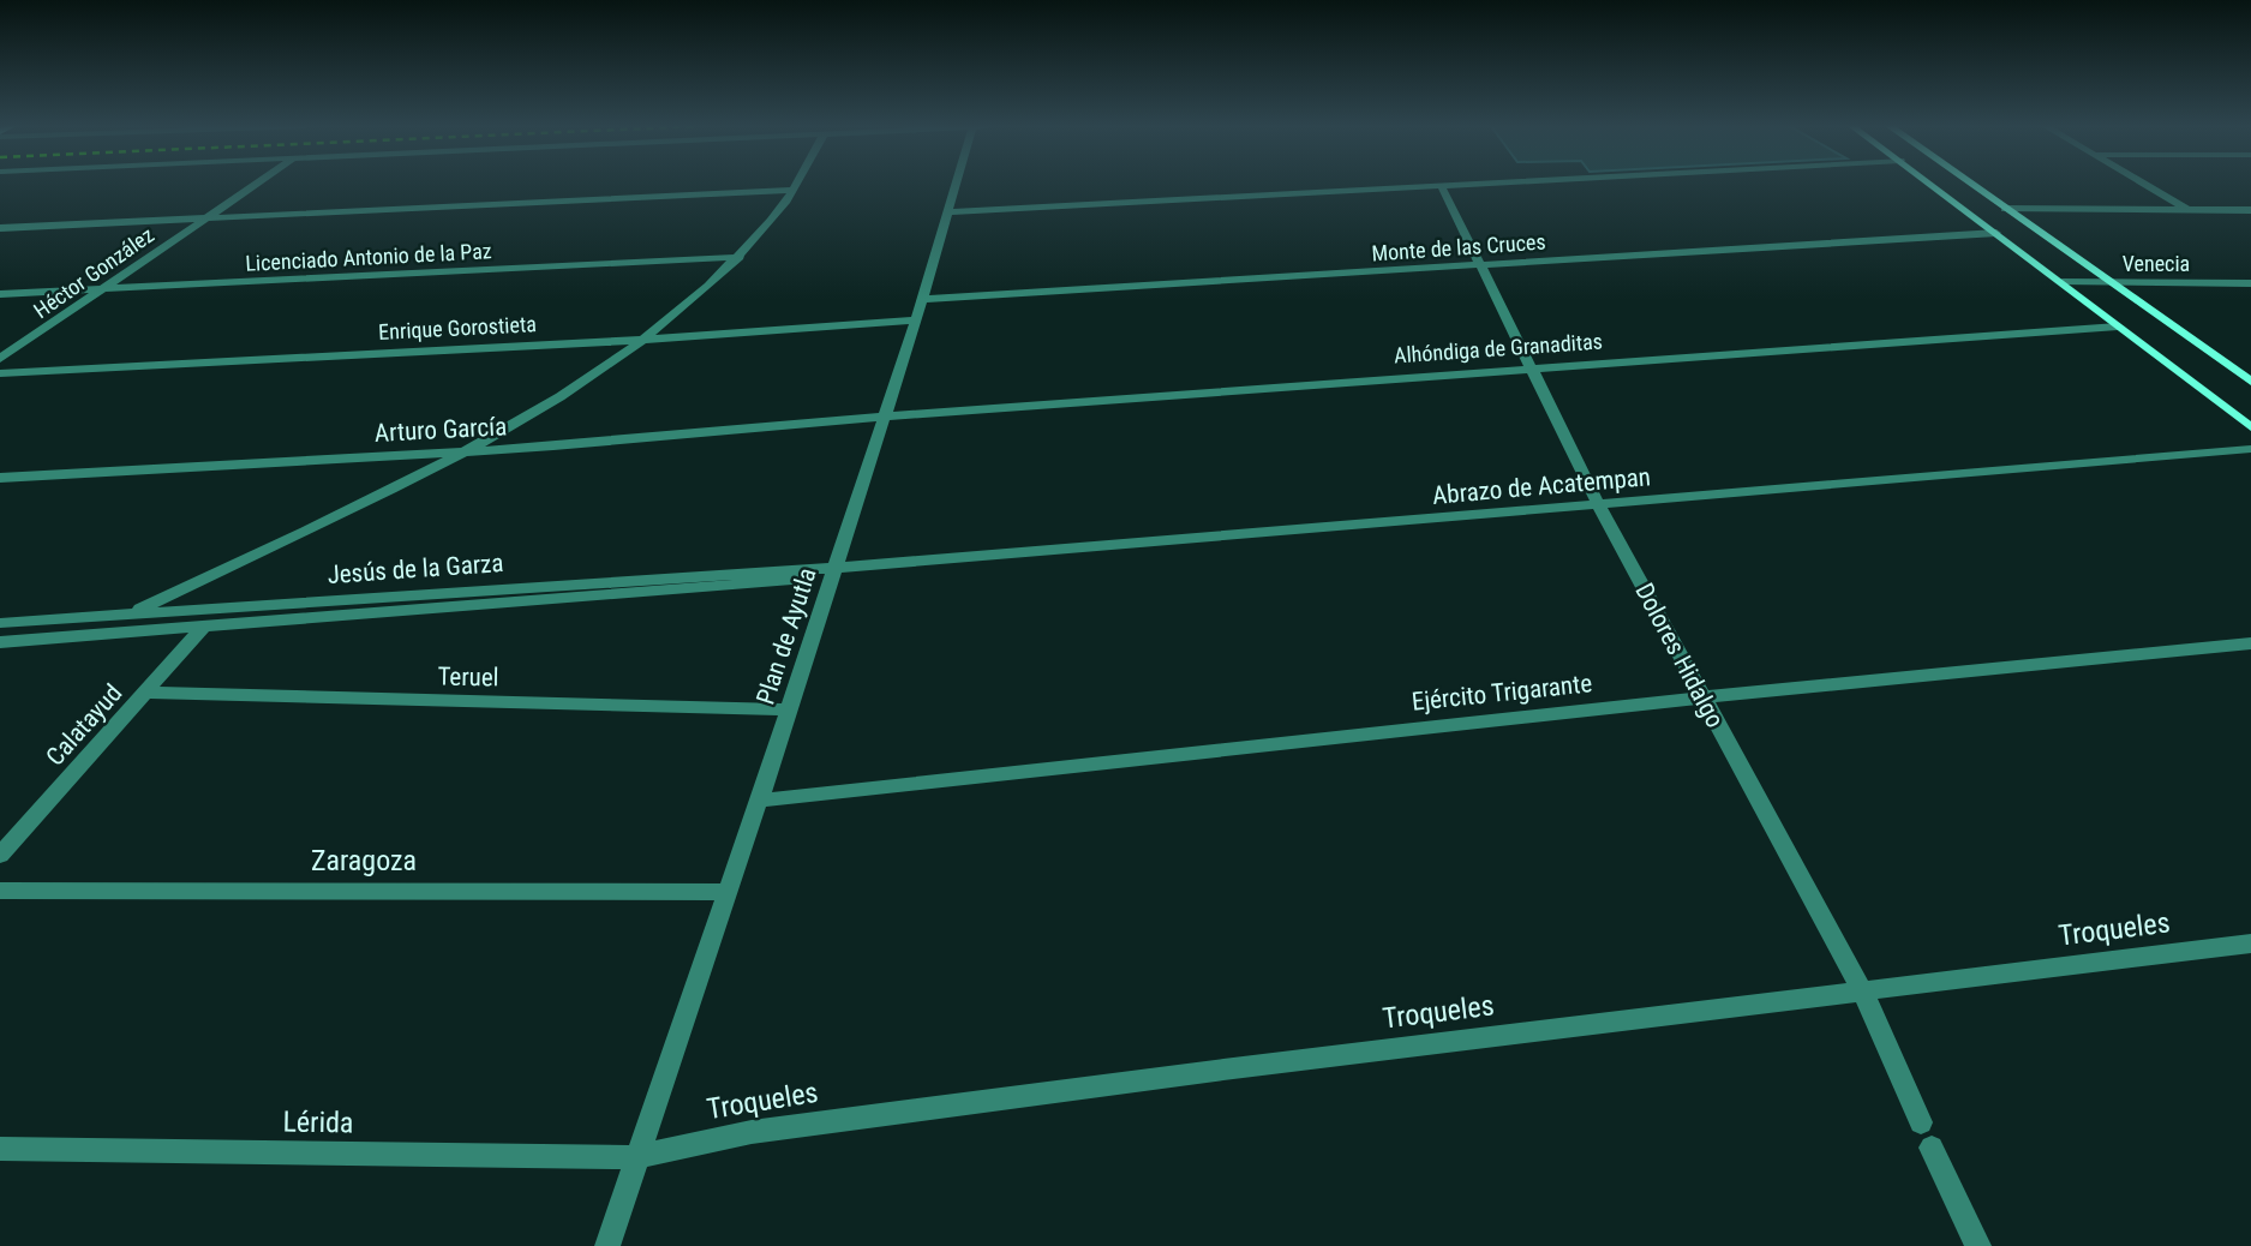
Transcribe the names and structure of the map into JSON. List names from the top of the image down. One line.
{"streets":{"street":["Monte de las Cruces","Licenciado Antonio de la Paz","Venecia","Héctor González","Enrique Gorostieta","Alhóndiga de Granaditas","Arturo García","Abrazo de Acatempan","Jesús de la Garza","Plan de Ayutla","Dolores Hidalgo","Teruel","Ejército Trigarante","Calatayud","Zaragoza","Troqueles","Lérida"]},"crossings":[["Monte de las Cruces","Plan de Ayutla"],["Monte de las Cruces","Dolores Hidalgo"],["Licenciado Antonio de la Paz","Héctor González"],["Enrique Gorostieta","Plan de Ayutla"],["Alhóndiga de Granaditas","Arturo García"],["Alhóndiga de Granaditas","Plan de Ayutla"],["Alhóndiga de Granaditas","Dolores Hidalgo"],["Arturo García","Plan de Ayutla"],["Abrazo de Acatempan","Jesús de la Garza"],["Abrazo de Acatempan","Plan de Ayutla"],["Abrazo de Acatempan","Dolores Hidalgo"],["Jesús de la Garza","Plan de Ayutla"],["Jesús de la Garza","Calatayud"],["Plan de Ayutla","Teruel"],["Plan de Ayutla","Ejército Trigarante"],["Plan de Ayutla","Zaragoza"],["Plan de Ayutla","Troqueles"],["Plan de Ayutla","Lérida"],["Dolores Hidalgo","Ejército Trigarante"],["Dolores Hidalgo","Troqueles"],["Teruel","Calatayud"],["Troqueles","Lérida"]]}
